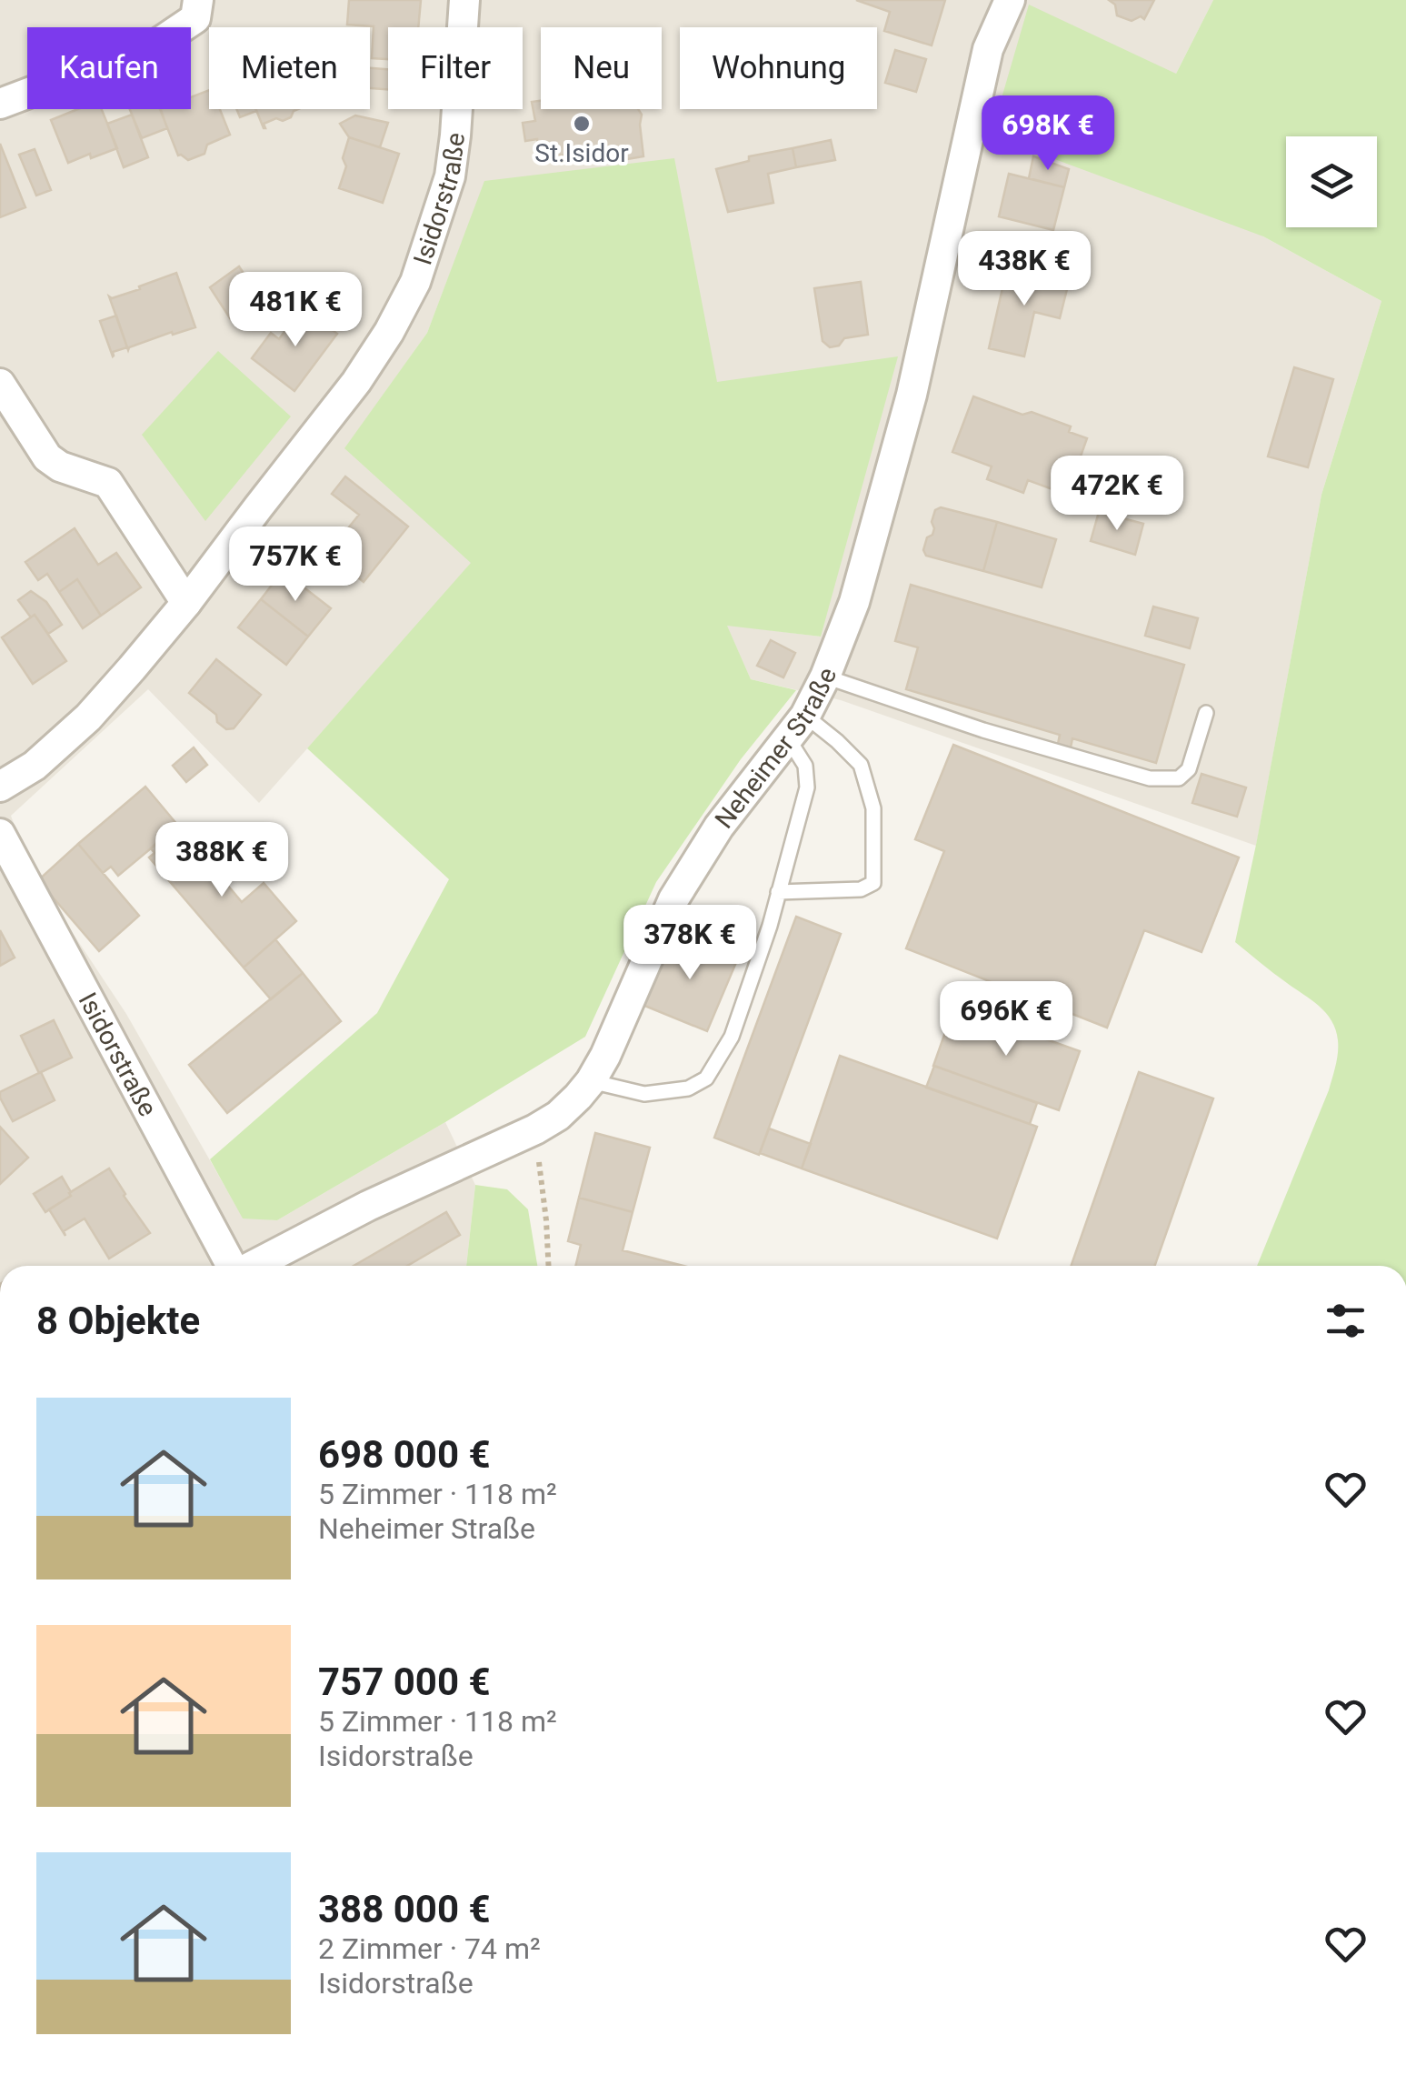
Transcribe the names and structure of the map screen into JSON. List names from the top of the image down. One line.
{"streets":{"street":["Isidorstraße","Neheimer Straße"]},"places":["St.Isidor"],"page":{"chip":["Kaufen","Mieten","Filter","Neu","Wohnung"],"price":["698K €","438K €","481K €","472K €","757K €","388K €","378K €","696K €"],"heading":"8 Objekte","list":[{"name":"698 000 €","note":"5 Zimmer · 118 m² · Neheimer Straße"},{"name":"757 000 €","note":"5 Zimmer · 118 m² · Isidorstraße"},{"name":"388 000 €","note":"2 Zimmer · 74 m² · Isidorstraße"}]}}
